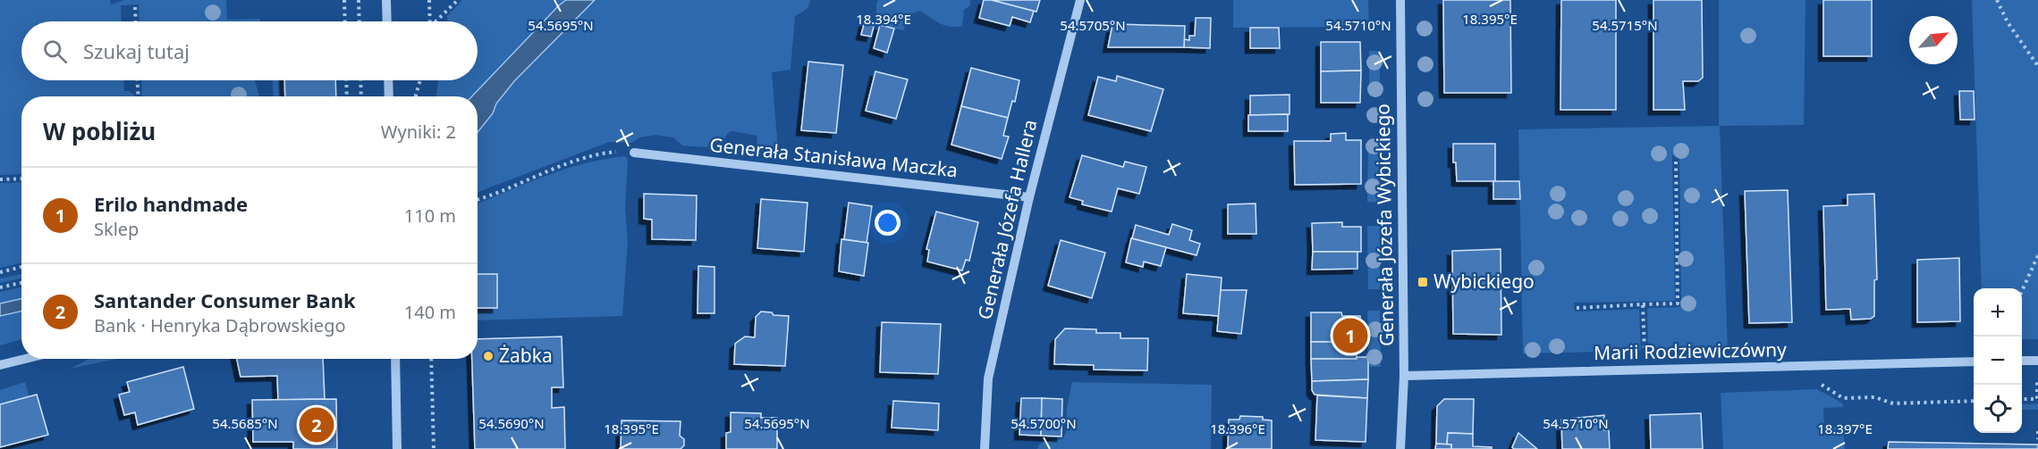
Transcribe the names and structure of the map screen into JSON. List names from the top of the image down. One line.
{"streets":{"street":["Generała Stanisława Maczka","Generała Józefa Hallera","Generała Józefa Wybickiego","Marii Rodziewiczówny"]},"crossings":[["Generała Stanisława Maczka","Generała Józefa Hallera"],["Generała Józefa Wybickiego","Marii Rodziewiczówny"]],"places":{"transit":["Wybickiego"],"other":["Żabka"]},"north":"top right","page":{"search":"Szukaj tutaj","heading":["W pobliżu","Wyniki: 2"],"list":[{"mark":"1","name":"Erilo handmade","note":"Sklep","value":"110 m"},{"mark":"2","name":"Santander Consumer Bank","note":"Bank · Henryka Dąbrowskiego","value":"140 m"}],"map_buttons":["+","−"],"pins":["1","2"]},"coordinates":["18.394°E","18.395°E","54.5695°N","54.5705°N","54.5710°N","54.5715°N","54.5685°N","54.5690°N","54.5700°N","18.396°E","18.397°E"]}
